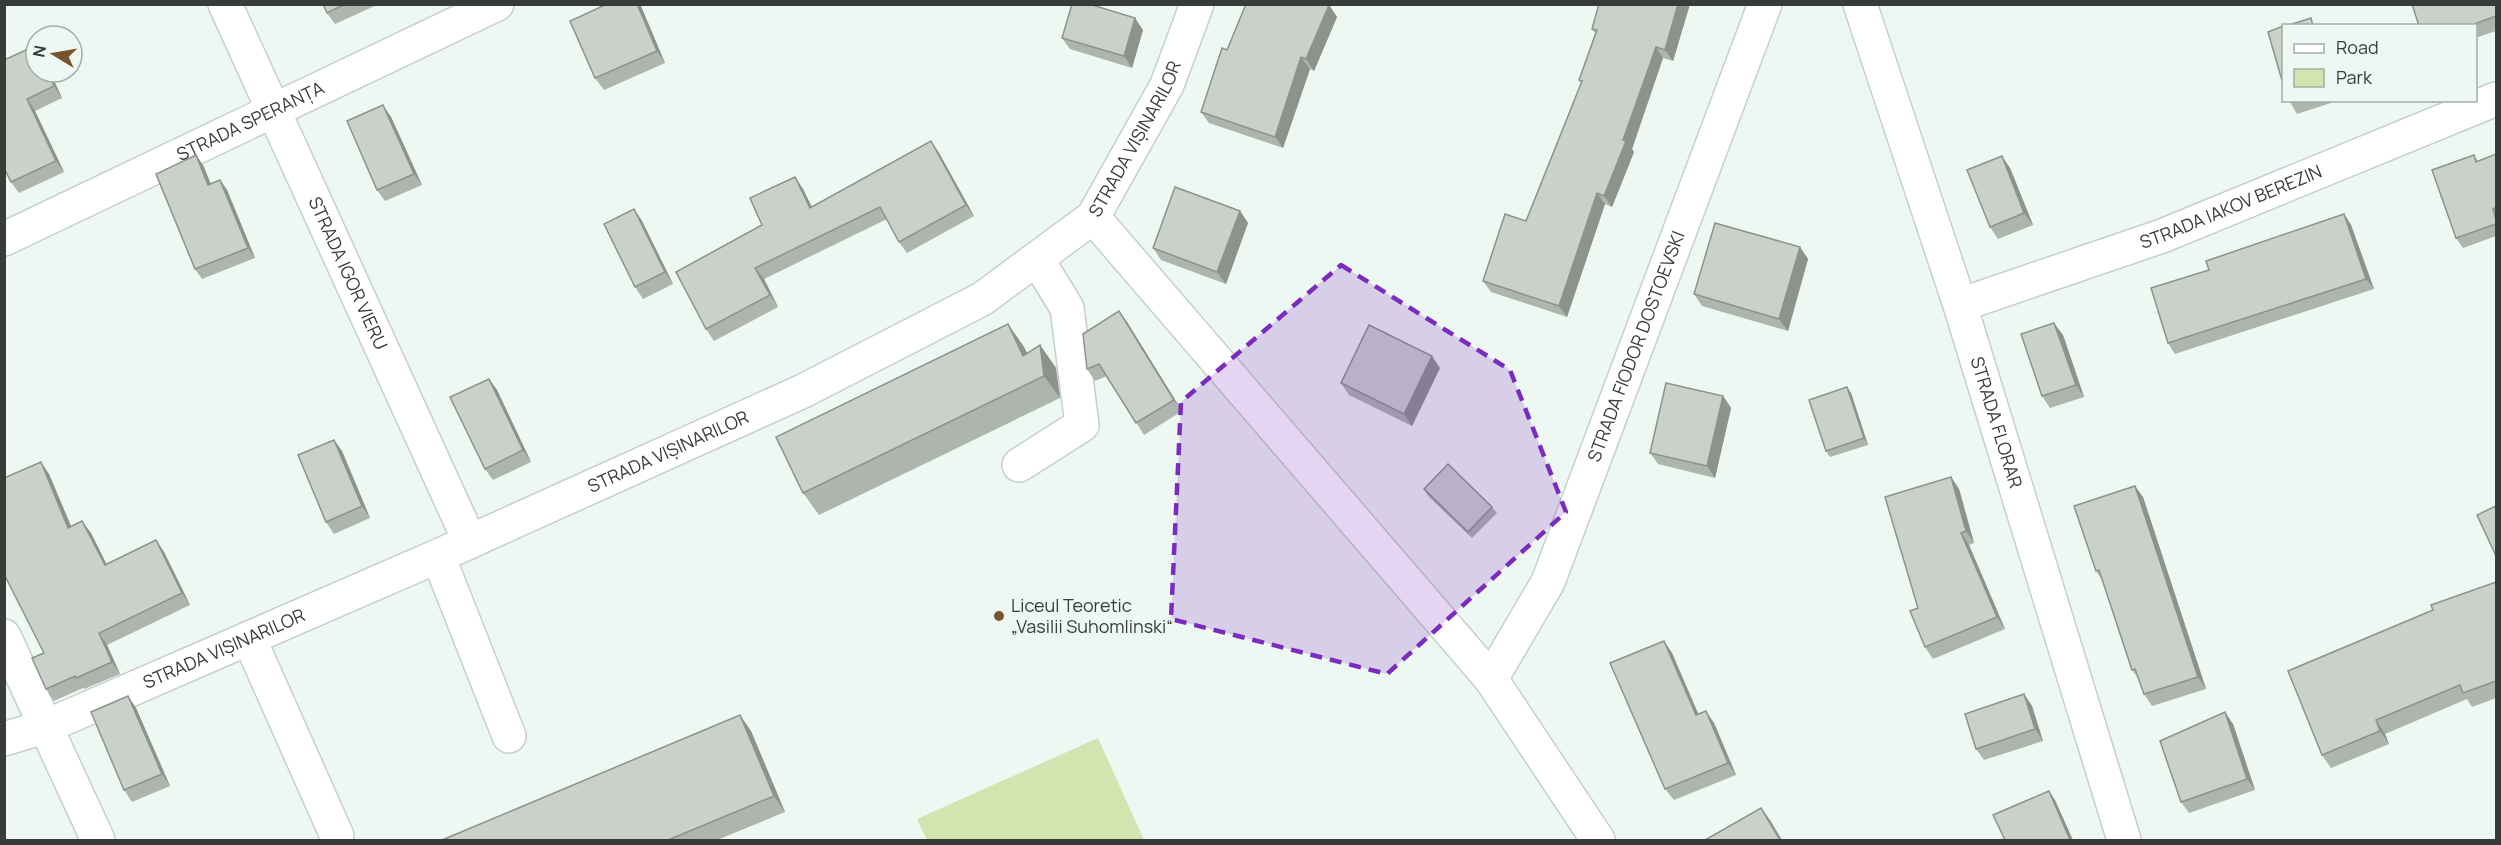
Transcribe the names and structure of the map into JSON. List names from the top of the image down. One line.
{"streets":{"street":["STRADA SPERANȚA","STRADA VIȘINARILOR","STRADA IAKOV BEREZIN","STRADA IGOR VIERU","STRADA FIODOR DOSTOEVSKI","STRADA FLORAR"]},"crossings":[["STRADA SPERANȚA","STRADA IGOR VIERU"],["STRADA VIȘINARILOR","STRADA IGOR VIERU"],["STRADA IAKOV BEREZIN","STRADA FLORAR"]],"places":["Liceul Teoretic „Vasilii Suhomlinski“"],"legend":["Road","Park"],"north":"left"}
